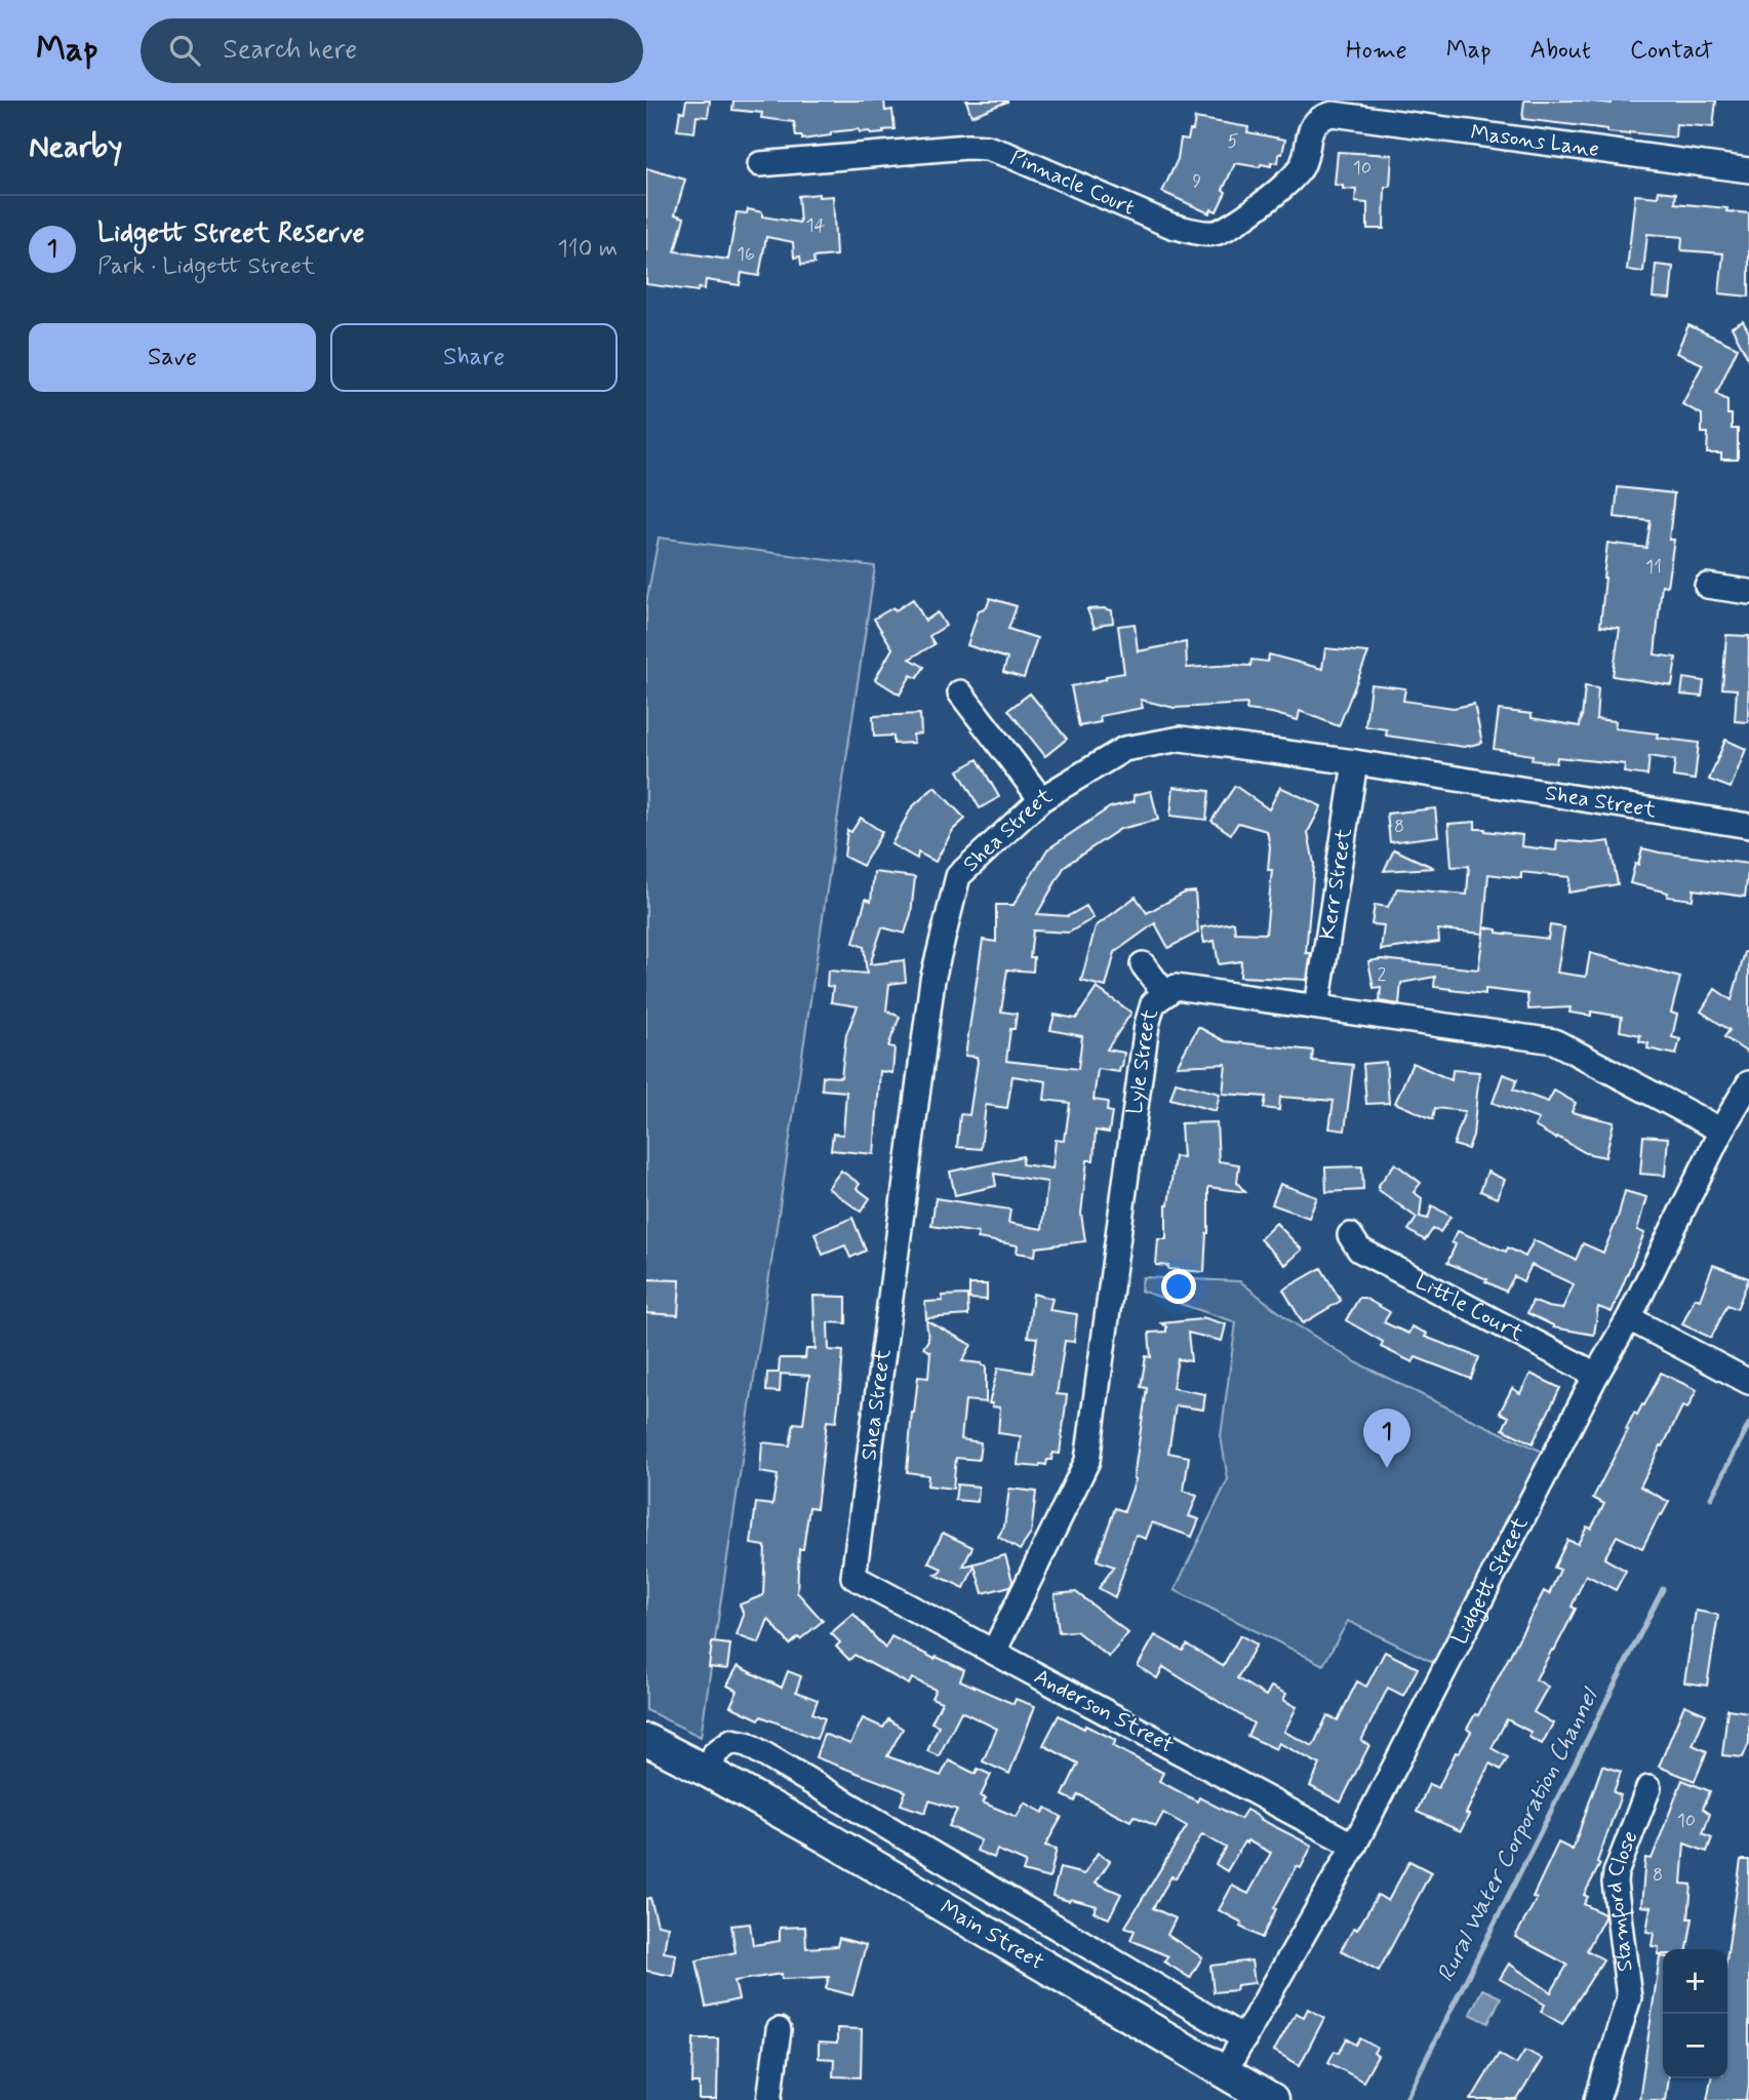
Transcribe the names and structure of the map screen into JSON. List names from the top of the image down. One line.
{"streets":{"main road":["Main Street"],"street":["Masons Lane","Pinnacle Court","Shea Street","Kerr Street","Lyle Street","Little Court","Lidgett Street","Anderson Street","Stamford Close"]},"crossings":[["Masons Lane","Pinnacle Court"],["Shea Street","Kerr Street"],["Shea Street","Anderson Street"],["Kerr Street","Lyle Street"],["Lyle Street","Lidgett Street"],["Lyle Street","Anderson Street"],["Little Court","Lidgett Street"],["Lidgett Street","Anderson Street"],["Lidgett Street","Main Street"]],"water":["Rural Water Corporation Channel"],"house_numbers":["5","10","9","14","16","11","8","2","10","8"],"page":{"header":"Map","search":"Search here","nav":["Home","Map","About","Contact"],"heading":"Nearby","list":[{"mark":"1","name":"Lidgett Street Reserve","note":"Park · Lidgett Street","value":"110 m"}],"buttons":["Save","Share"],"pins":"1","map_buttons":["+","−"]}}
